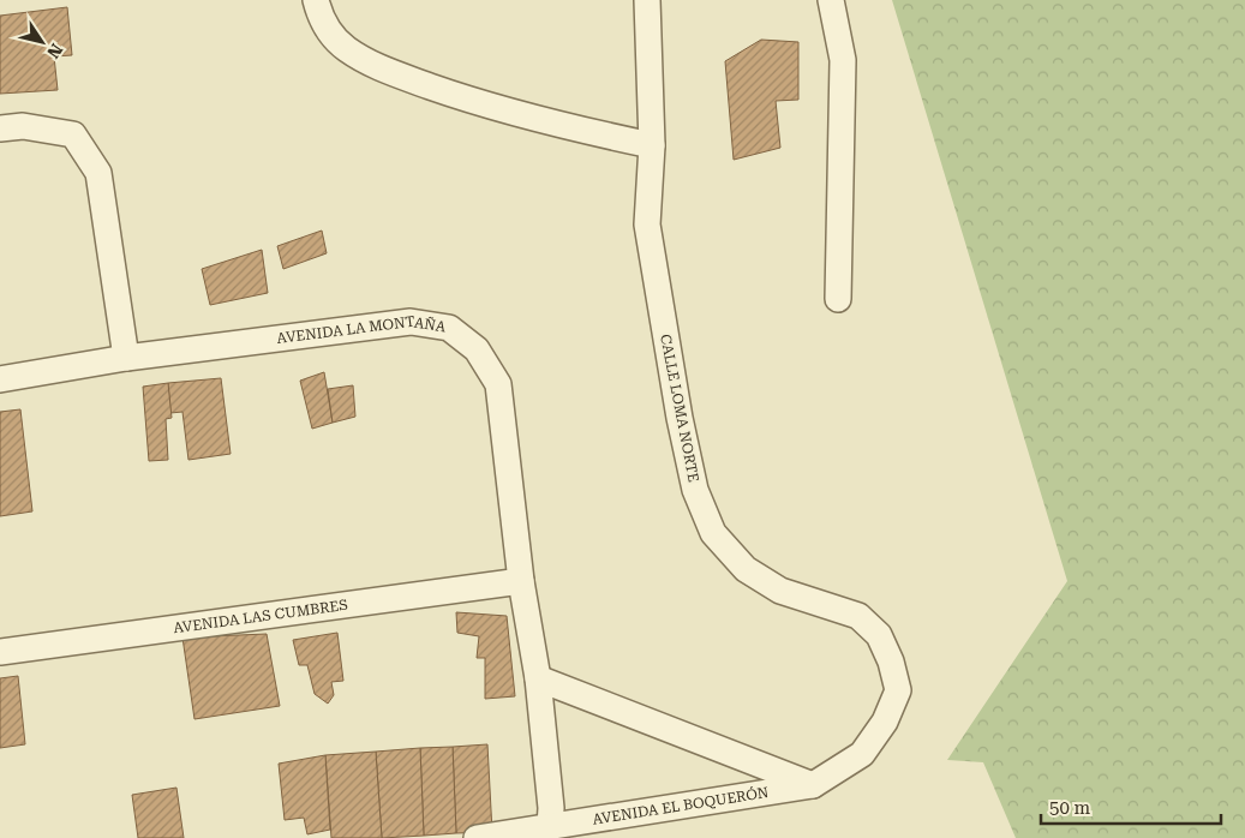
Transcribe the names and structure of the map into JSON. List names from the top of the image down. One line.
{"streets":{"street":["AVENIDA LA MONTAÑA","CALLE LOMA NORTE","AVENIDA LAS CUMBRES","AVENIDA EL BOQUERÓN"]},"crossings":[["AVENIDA LA MONTAÑA","AVENIDA LAS CUMBRES"],["CALLE LOMA NORTE","AVENIDA EL BOQUERÓN"]],"scale_bar":"50 m","north":"bottom right"}
